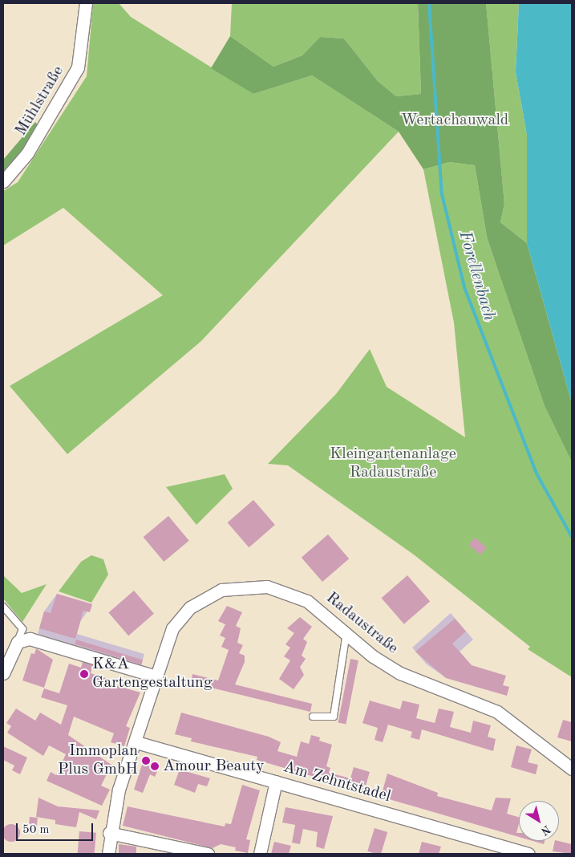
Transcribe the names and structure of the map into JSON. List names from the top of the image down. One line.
{"streets":{"street":["Mühlstraße","Radaustraße","Am Zehntstadel"]},"crossings":[["Radaustraße","Am Zehntstadel"]],"water":["Forellenbach"],"parks":["Wertachauwald","Kleingartenanlage Radaustraße"],"places":["K&A Gartengestaltung","Immoplan Plus GmbH","Amour Beauty"],"scale_bar":"50 m","north":"bottom right"}
